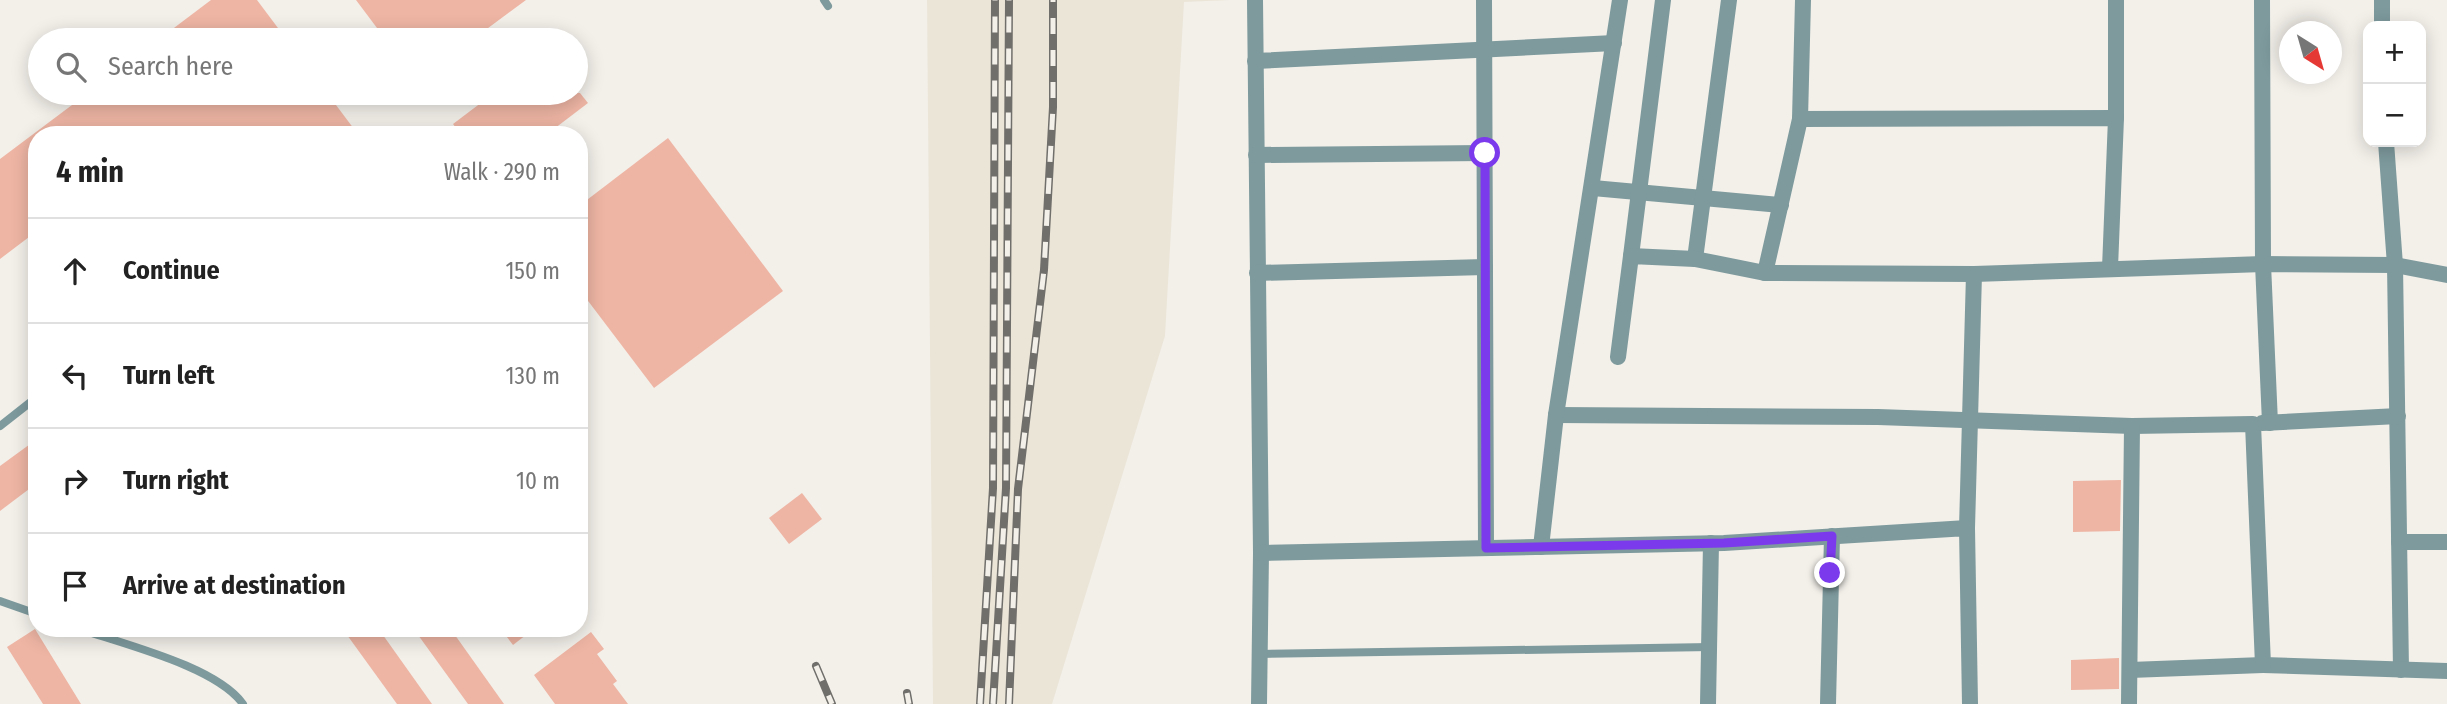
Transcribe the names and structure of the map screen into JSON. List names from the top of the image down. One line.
{"north":"bottom right","page":{"map_buttons":["+","−"],"search":"Search here","heading":["4 min","Walk · 290 m"],"list":[["Continue","150 m"],["Turn left","130 m"],["Turn right","10 m"],"Arrive at destination"]}}
